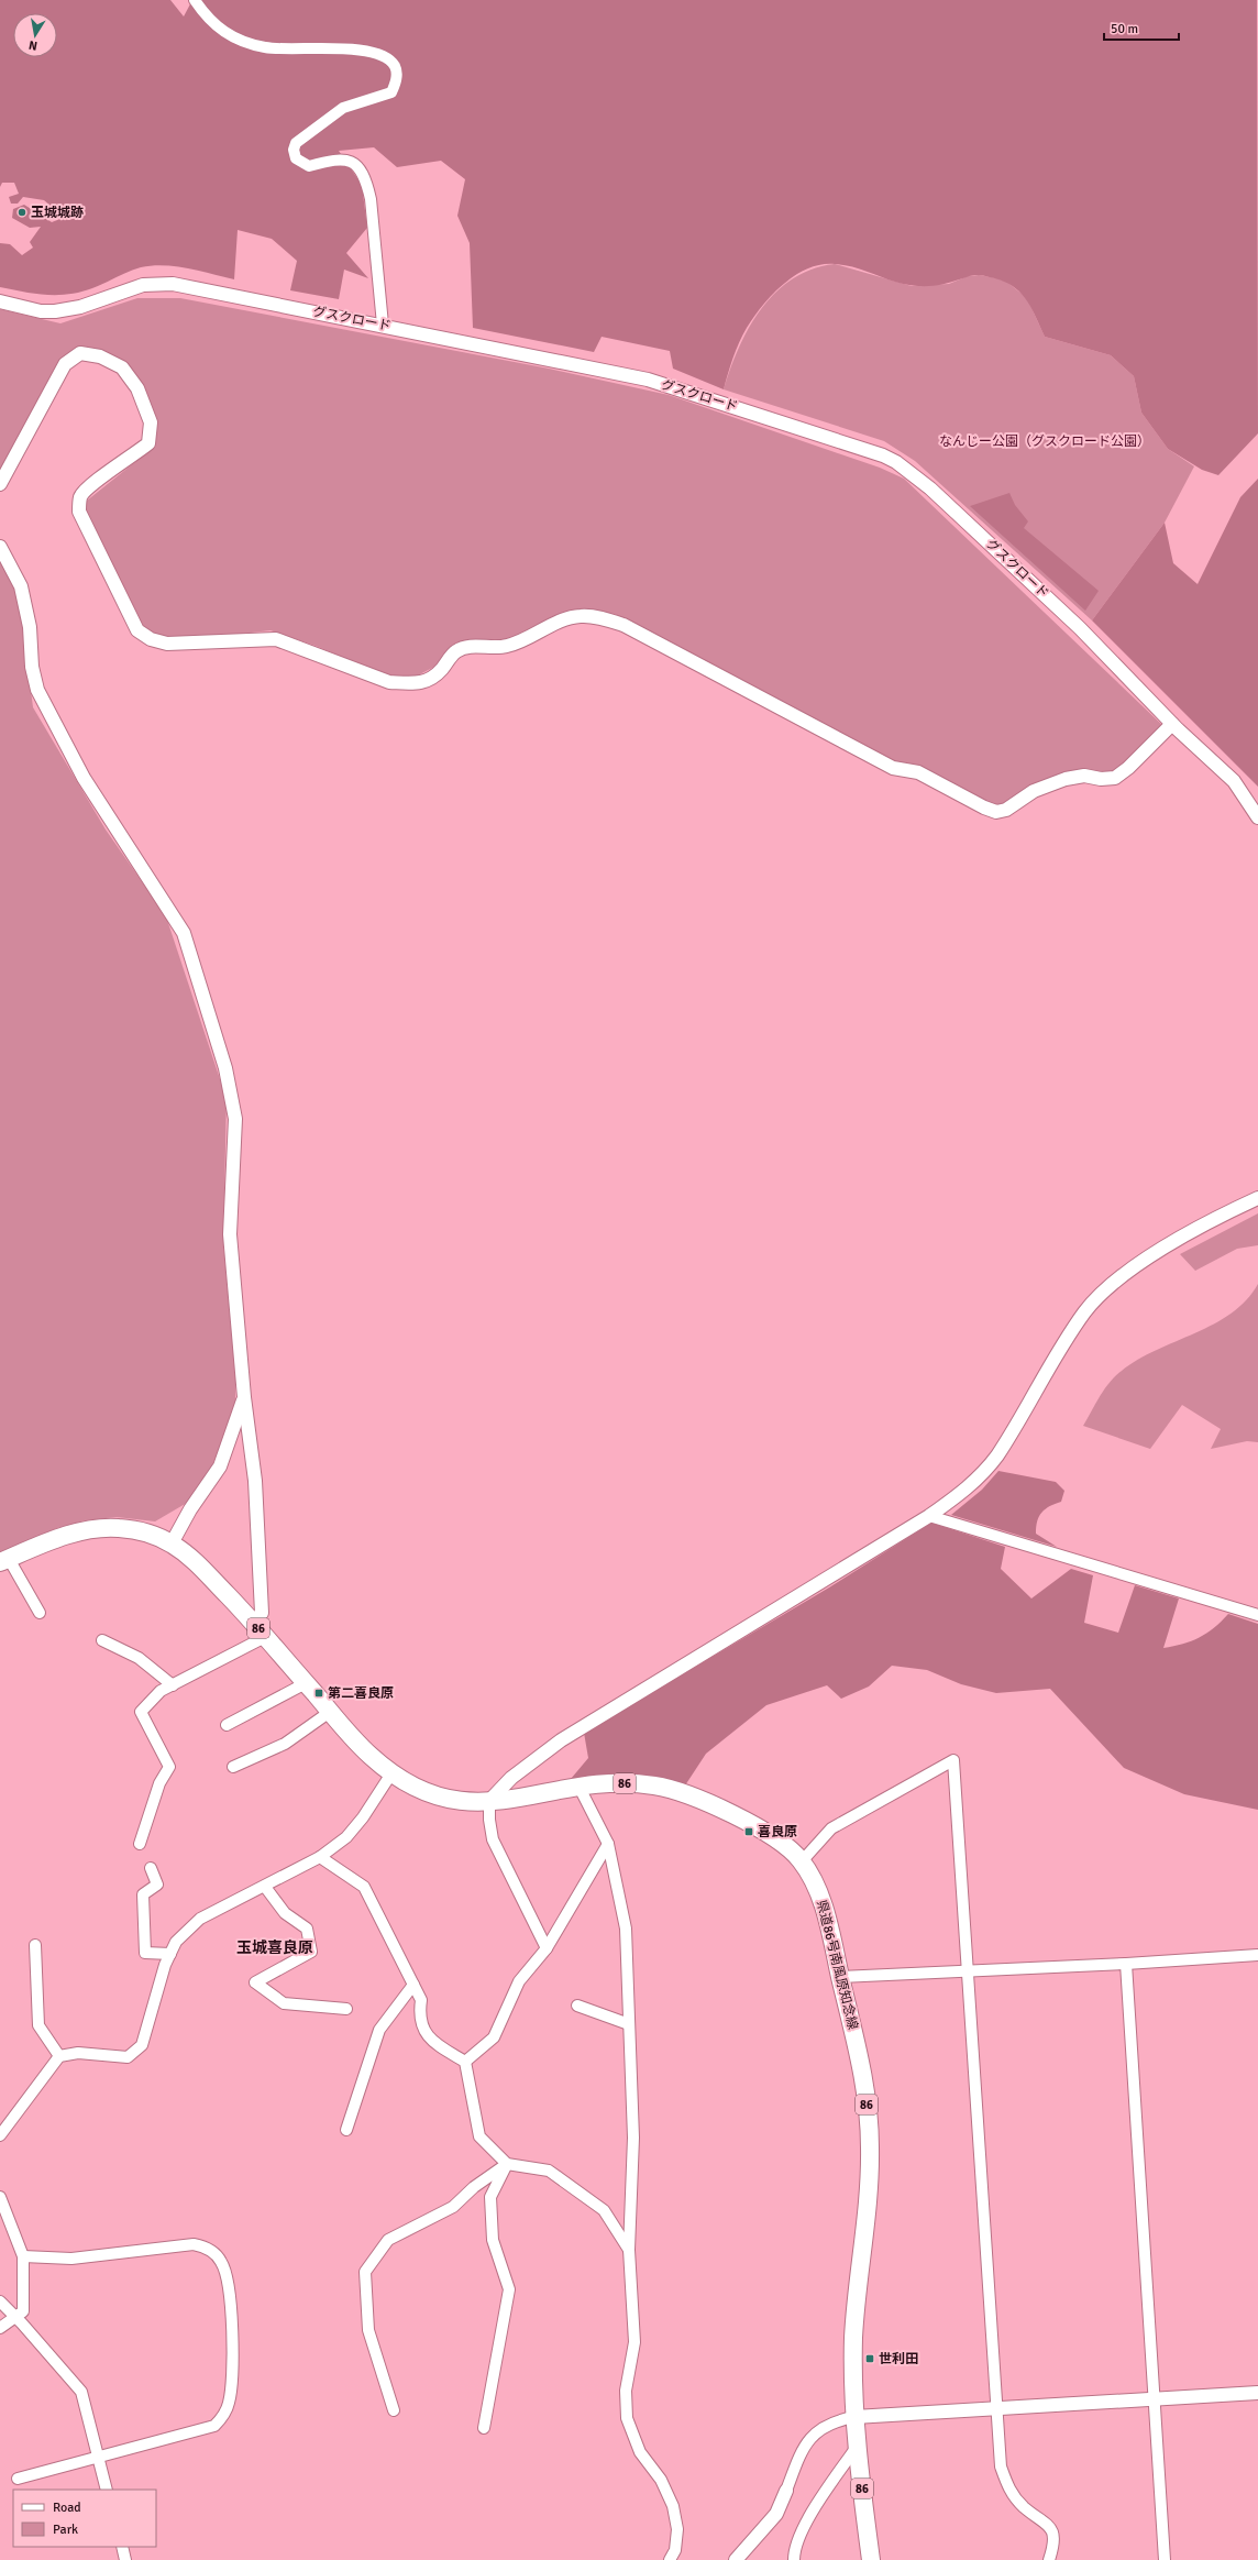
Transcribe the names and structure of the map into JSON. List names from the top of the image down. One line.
{"streets":{"main road":["86","県道86号南風原知念線"],"street":["グスクロード"]},"districts":["玉城喜良原"],"parks":["なんじー公園（グスクロード公園）"],"places":{"other":["玉城城跡"],"transit":["第二喜良原","喜良原","世利田"]},"legend":["Road","Park"],"scale_bar":"50 m","north":"bottom"}
